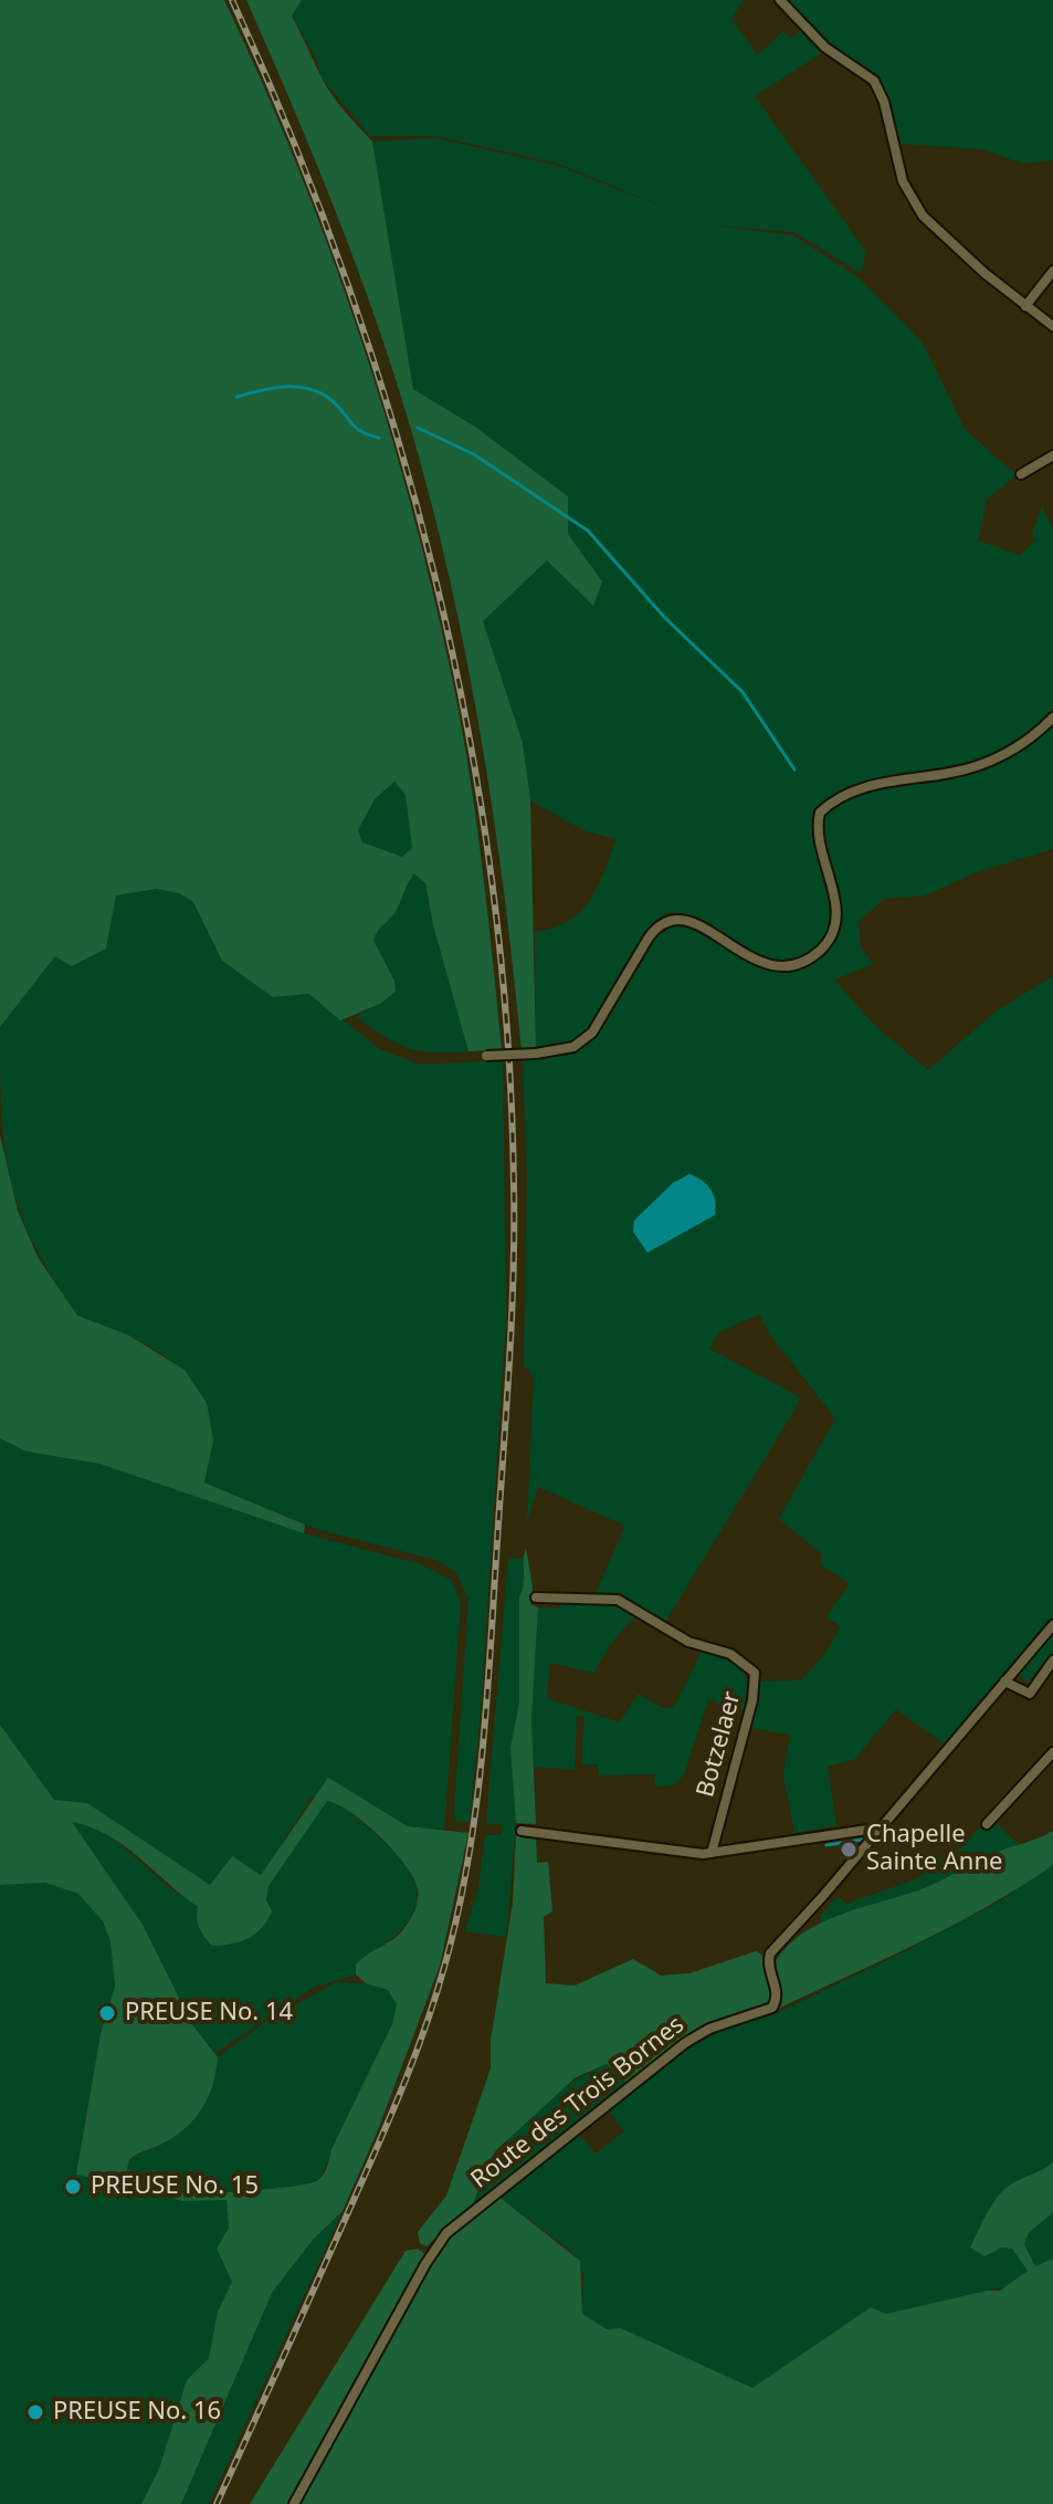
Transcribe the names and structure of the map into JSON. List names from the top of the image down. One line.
{"streets":{"street":["Botzelaer","Route des Trois Bornes"]},"places":["Chapelle Sainte Anne","PREUSE No. 14","PREUSE No. 15","PREUSE No. 16"]}
